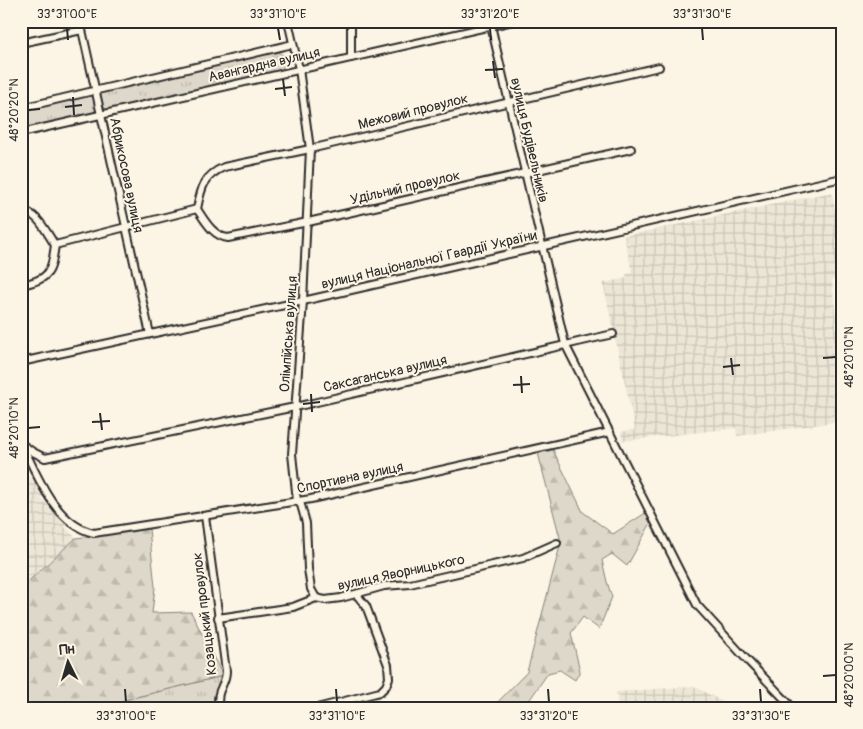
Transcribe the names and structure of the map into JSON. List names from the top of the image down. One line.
{"streets":{"street":["Авангардна вулиця","Межовий провулок","вулиця Будівельників","Абрикосова вулиця","Удільний провулок","вулиця Національної Гвардії України","Олімпійська вулиця","Саксаганська вулиця","Спортивна вулиця","вулиця Яворницького","Козацький провулок"]},"crossings":[["Авангардна вулиця","вулиця Будівельників"],["Авангардна вулиця","Абрикосова вулиця"],["Авангардна вулиця","Олімпійська вулиця"],["Межовий провулок","вулиця Будівельників"],["Межовий провулок","Удільний провулок"],["Межовий провулок","Олімпійська вулиця"],["вулиця Будівельників","Удільний провулок"],["вулиця Будівельників","вулиця Національної Гвардії України"],["вулиця Будівельників","Саксаганська вулиця"],["вулиця Будівельників","Спортивна вулиця"],["Абрикосова вулиця","вулиця Національної Гвардії України"],["Удільний провулок","Олімпійська вулиця"],["вулиця Національної Гвардії України","Олімпійська вулиця"],["Олімпійська вулиця","Саксаганська вулиця"],["Олімпійська вулиця","Спортивна вулиця"],["Олімпійська вулиця","вулиця Яворницького"],["Саксаганська вулиця","Спортивна вулиця"],["Спортивна вулиця","Козацький провулок"],["вулиця Яворницького","Козацький провулок"]],"north":"top","coordinates":["33°31'00\"E","33°31'10\"E","33°31'20\"E","33°31'30\"E","48°20'20\"N","48°20'10\"N","48°20'00\"N"]}
